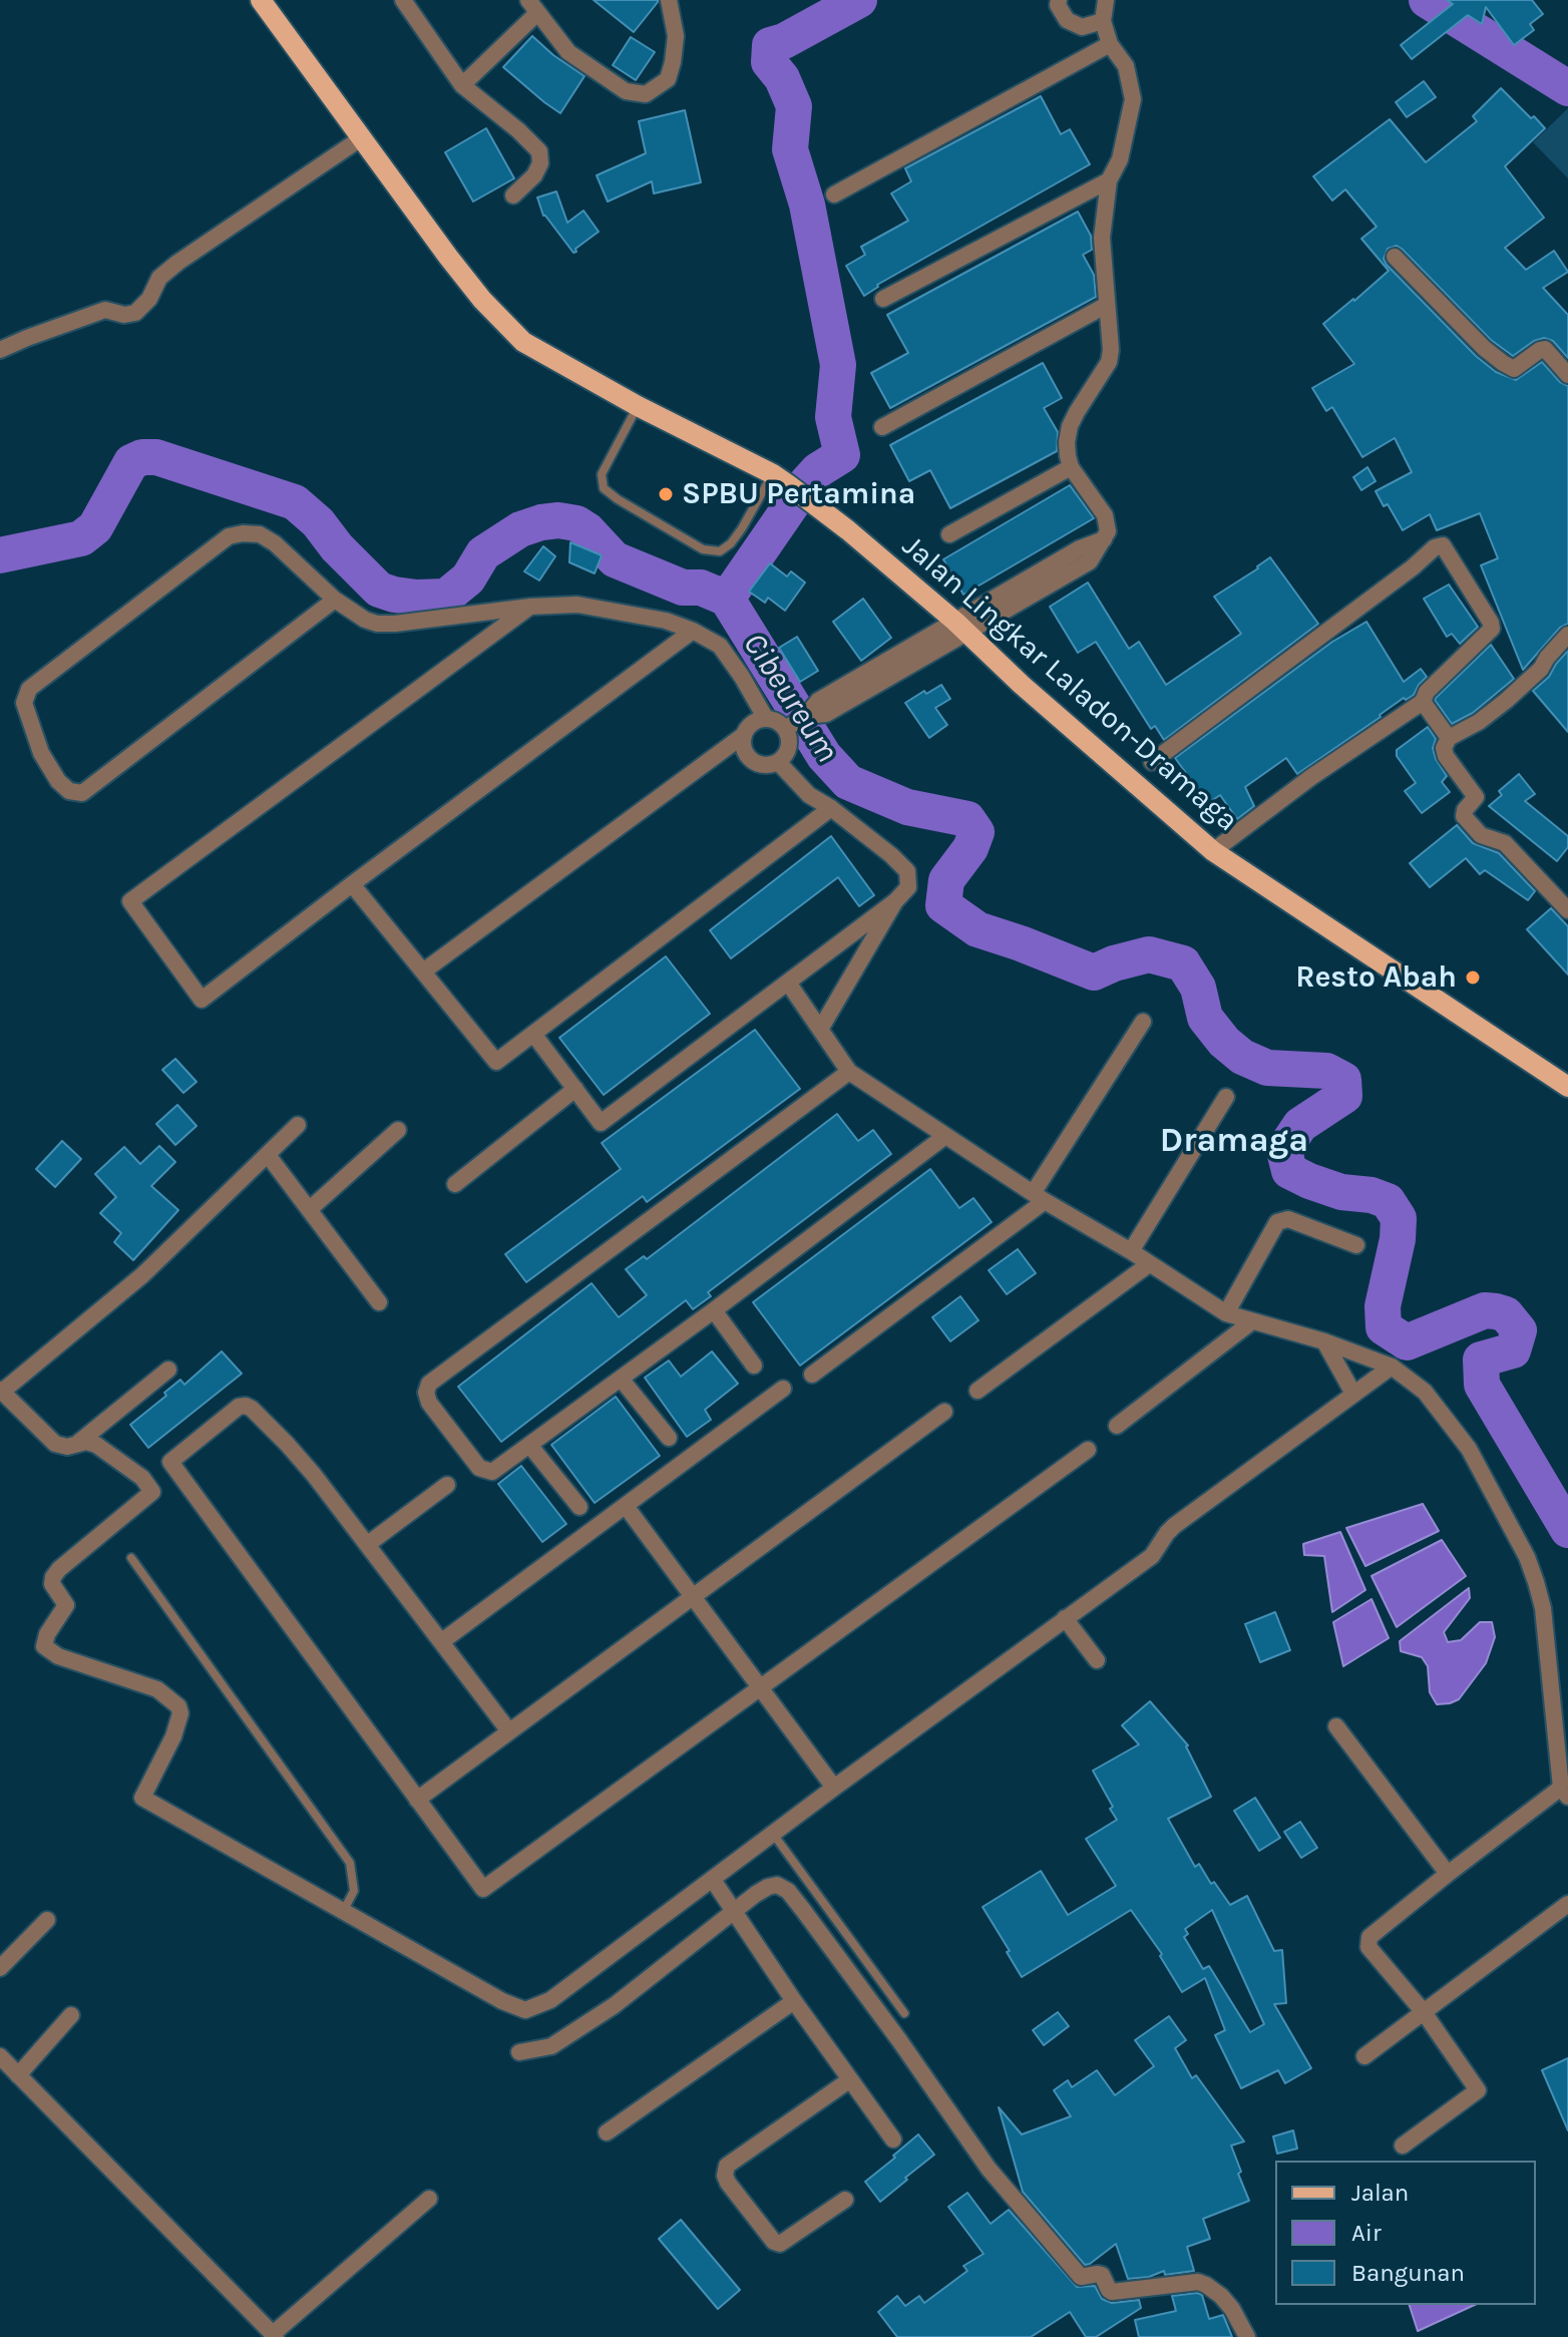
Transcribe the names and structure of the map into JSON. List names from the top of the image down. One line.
{"streets":{"main road":["Jalan Lingkar Laladon-Dramaga"]},"districts":["Dramaga"],"water":["Cibeureum"],"places":["SPBU Pertamina","Resto Abah"],"legend":["Jalan","Air","Bangunan"]}
